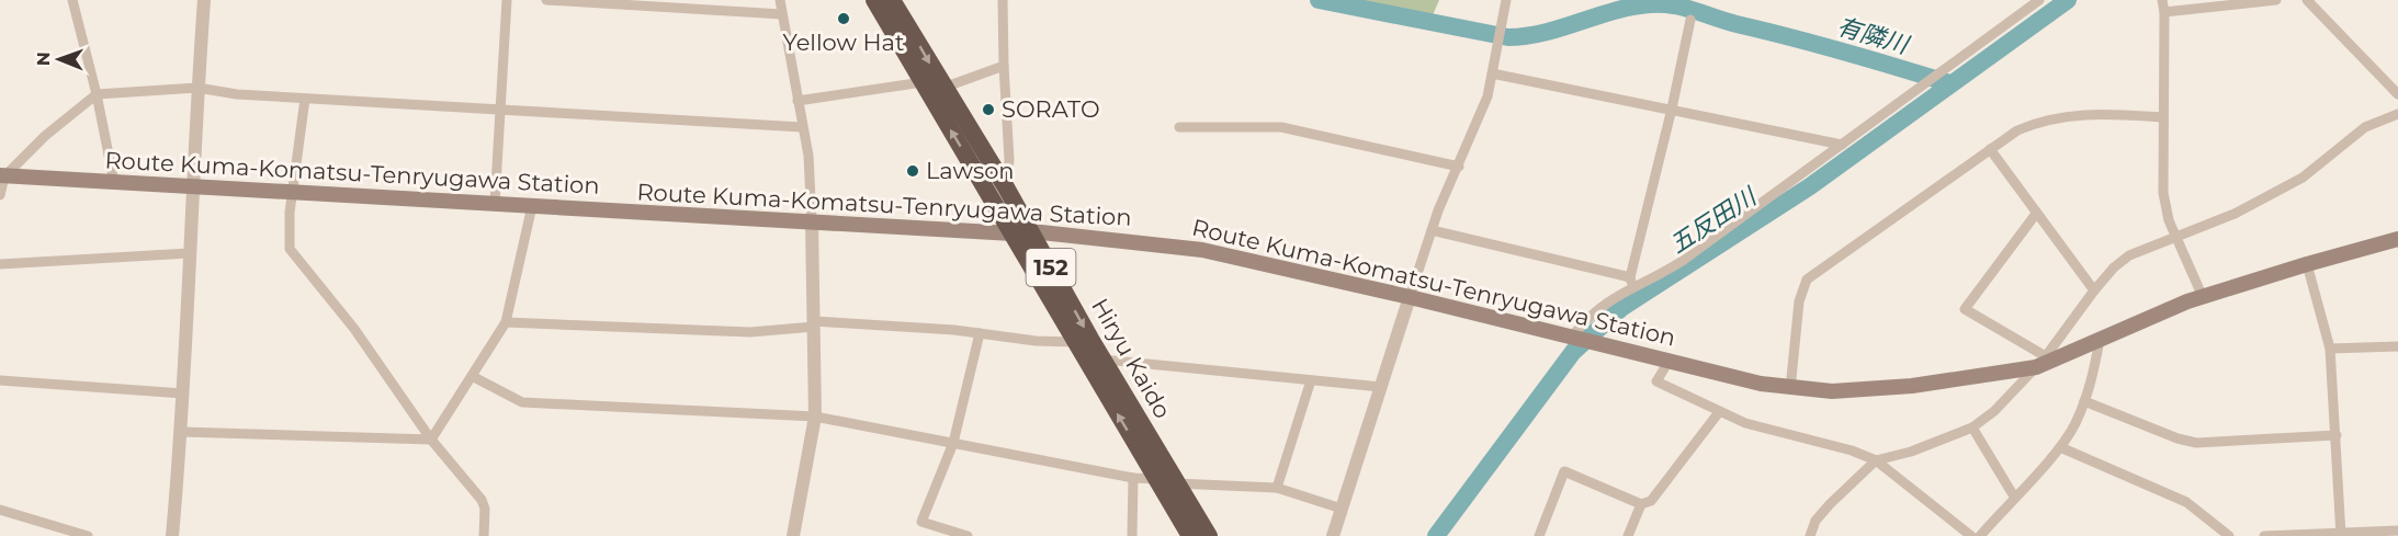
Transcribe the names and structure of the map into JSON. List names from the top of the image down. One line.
{"streets":{"highway":["152","Hiryu Kaido"],"main road":["Route Kuma-Komatsu-Tenryugawa Station"]},"crossings":[["Route Kuma-Komatsu-Tenryugawa Station","Hiryu Kaido"]],"water":["有隣川","五反田川"],"places":["Yellow Hat","SORATO","Lawson"],"north":"left"}
